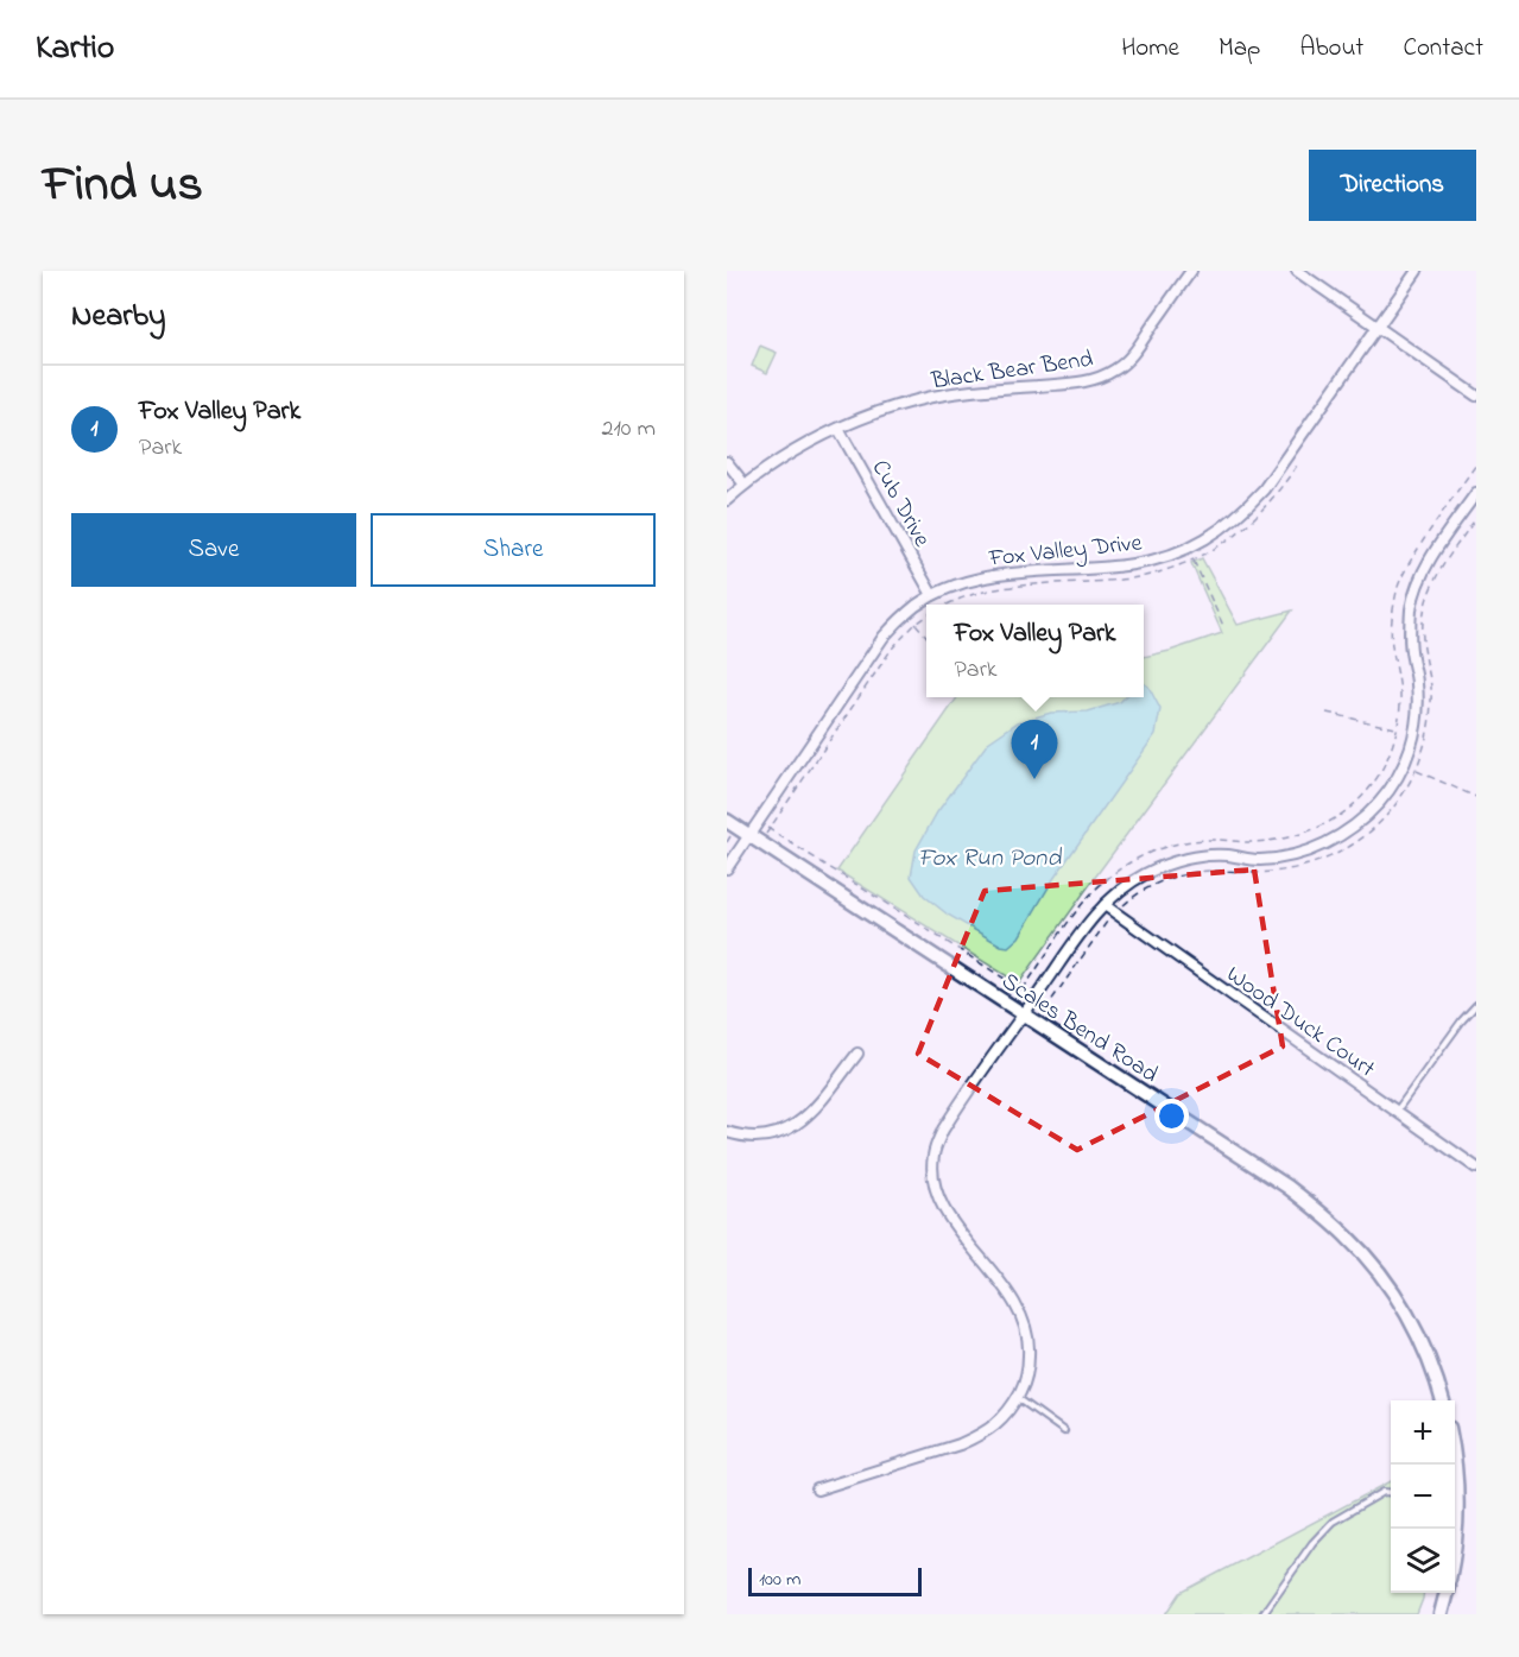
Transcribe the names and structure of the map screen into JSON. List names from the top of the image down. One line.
{"streets":{"street":["Black Bear Bend","Cub Drive","Fox Valley Drive","Wood Duck Court","Scales Bend Road"]},"crossings":[["Black Bear Bend","Cub Drive"],["Cub Drive","Fox Valley Drive"],["Fox Valley Drive","Scales Bend Road"]],"water":["Fox Run Pond"],"scale_bar":"100 m","page":{"header":"Kartio","nav":["Home","Map","About","Contact"],"title":"Find us","buttons":["Directions",["Save","Share"]],"heading":"Nearby","list":[{"mark":"1","name":"Fox Valley Park","note":"Park","value":"210 m"}],"popup":["Fox Valley Park","Park"],"pins":"1","map_buttons":["+","−"],"scale":"100 m"}}
